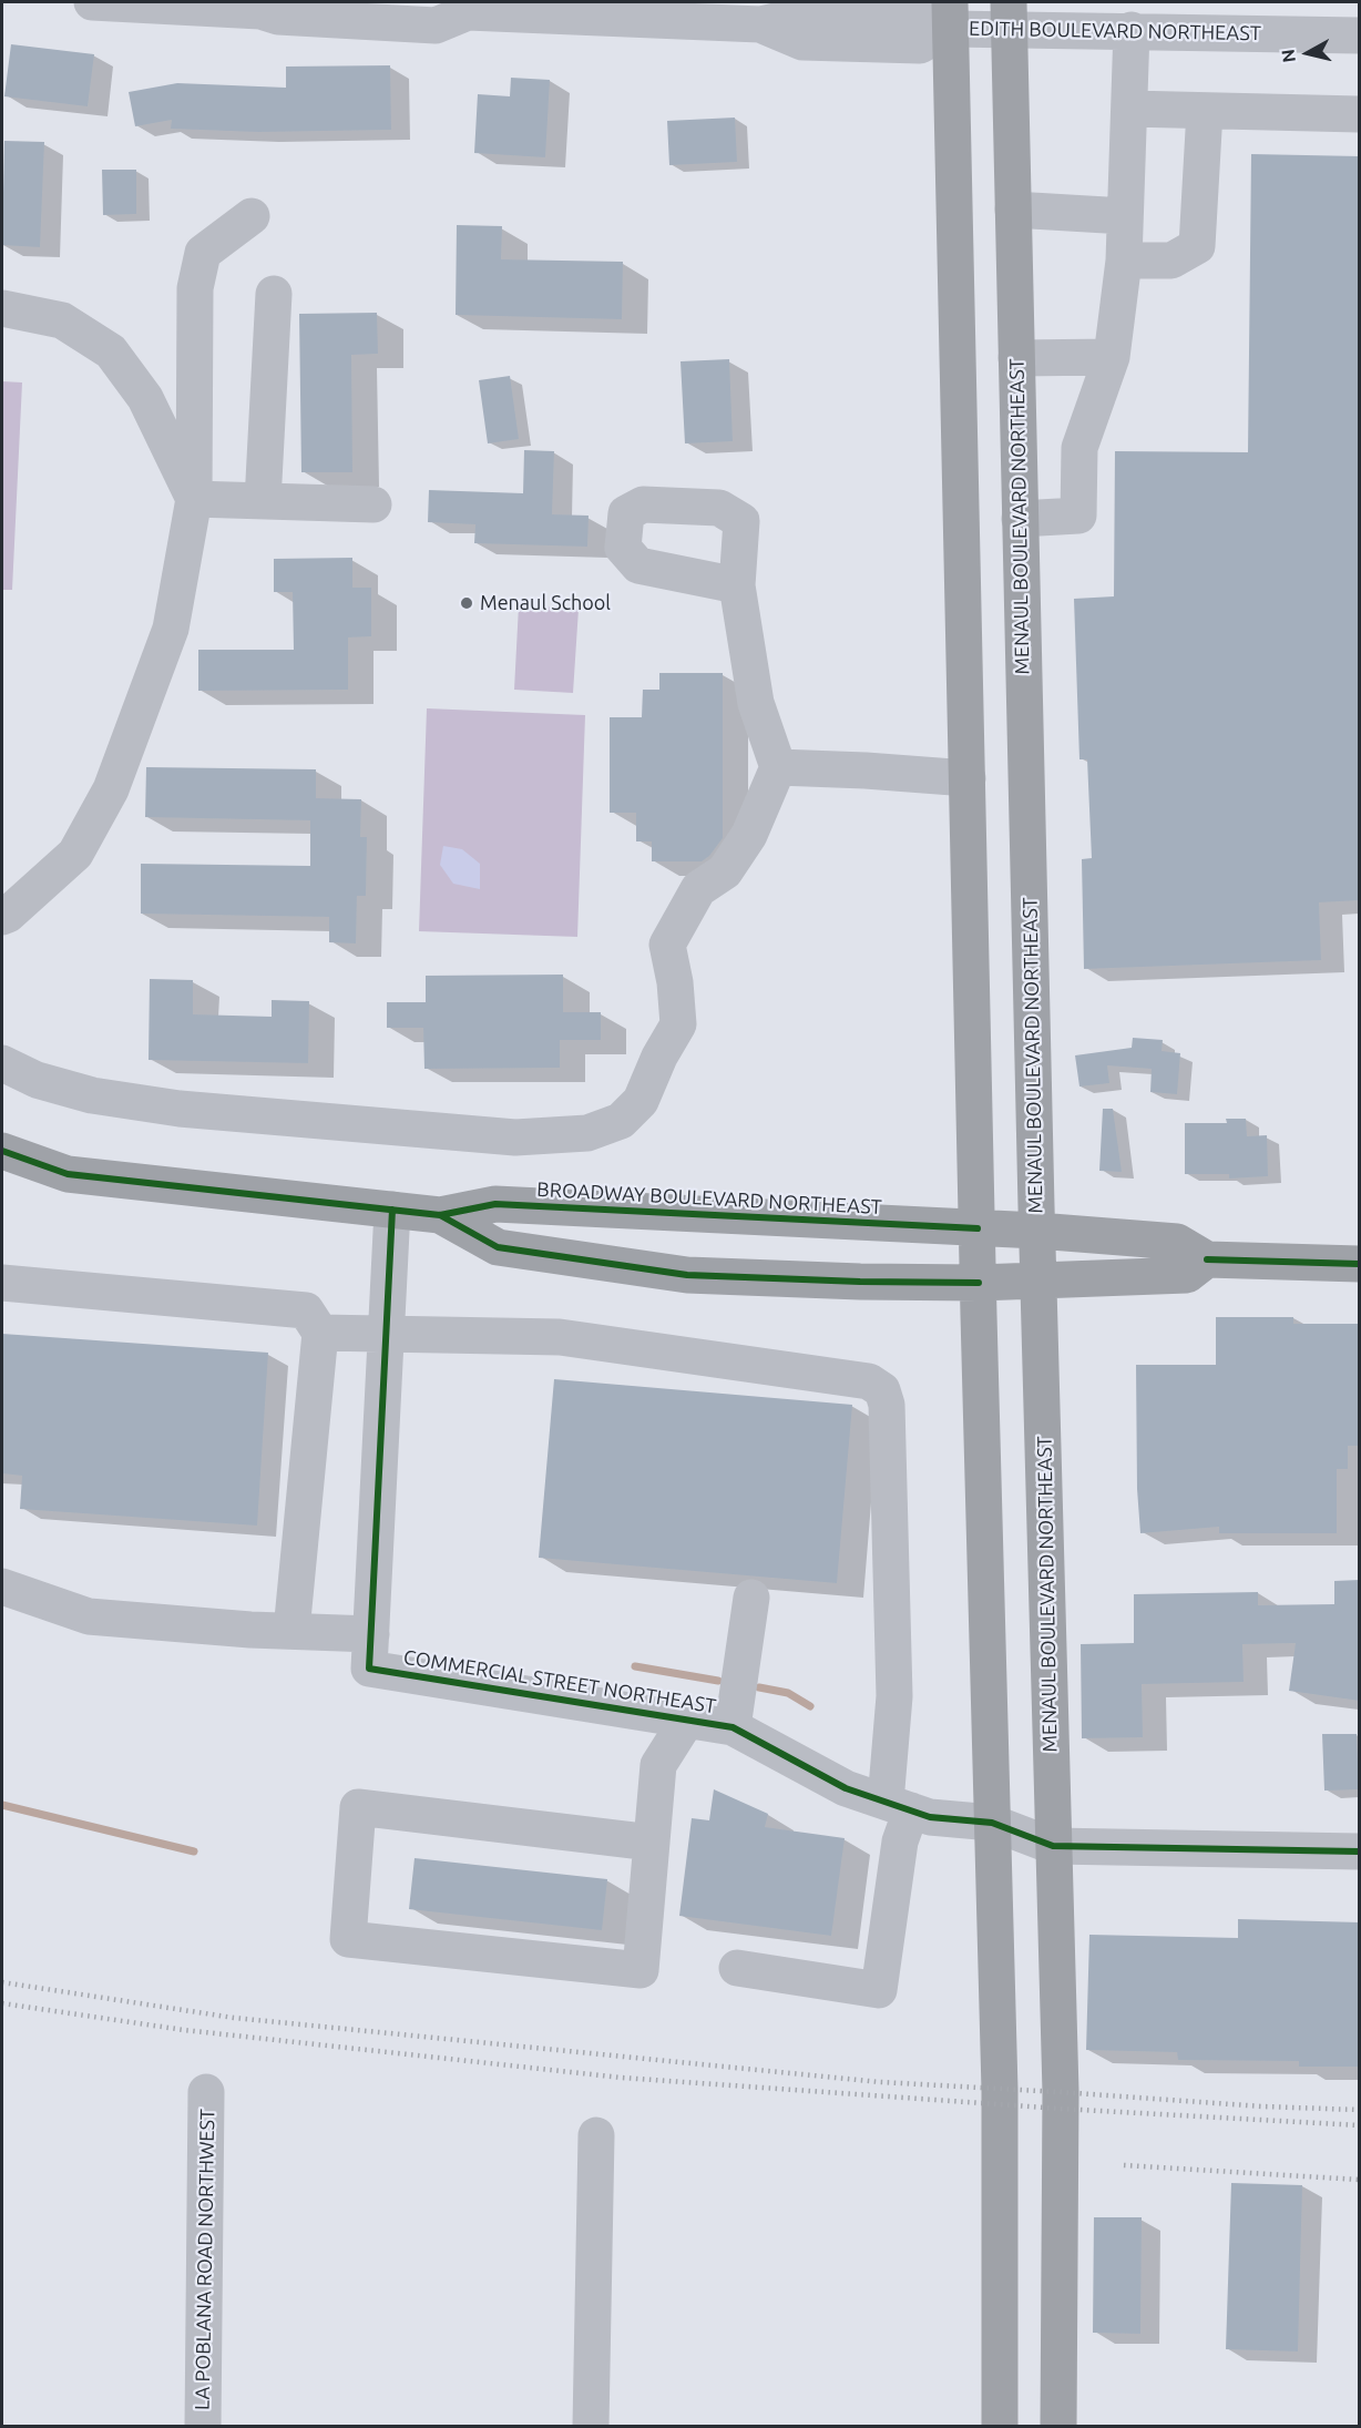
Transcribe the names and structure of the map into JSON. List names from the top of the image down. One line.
{"streets":{"main road":["MENAUL BOULEVARD NORTHEAST","BROADWAY BOULEVARD NORTHEAST"],"street":["EDITH BOULEVARD NORTHEAST","COMMERCIAL STREET NORTHEAST","LA POBLANA ROAD NORTHWEST"]},"crossings":[["EDITH BOULEVARD NORTHEAST","MENAUL BOULEVARD NORTHEAST"],["MENAUL BOULEVARD NORTHEAST","BROADWAY BOULEVARD NORTHEAST"],["MENAUL BOULEVARD NORTHEAST","COMMERCIAL STREET NORTHEAST"]],"places":["Menaul School"],"north":"left"}
